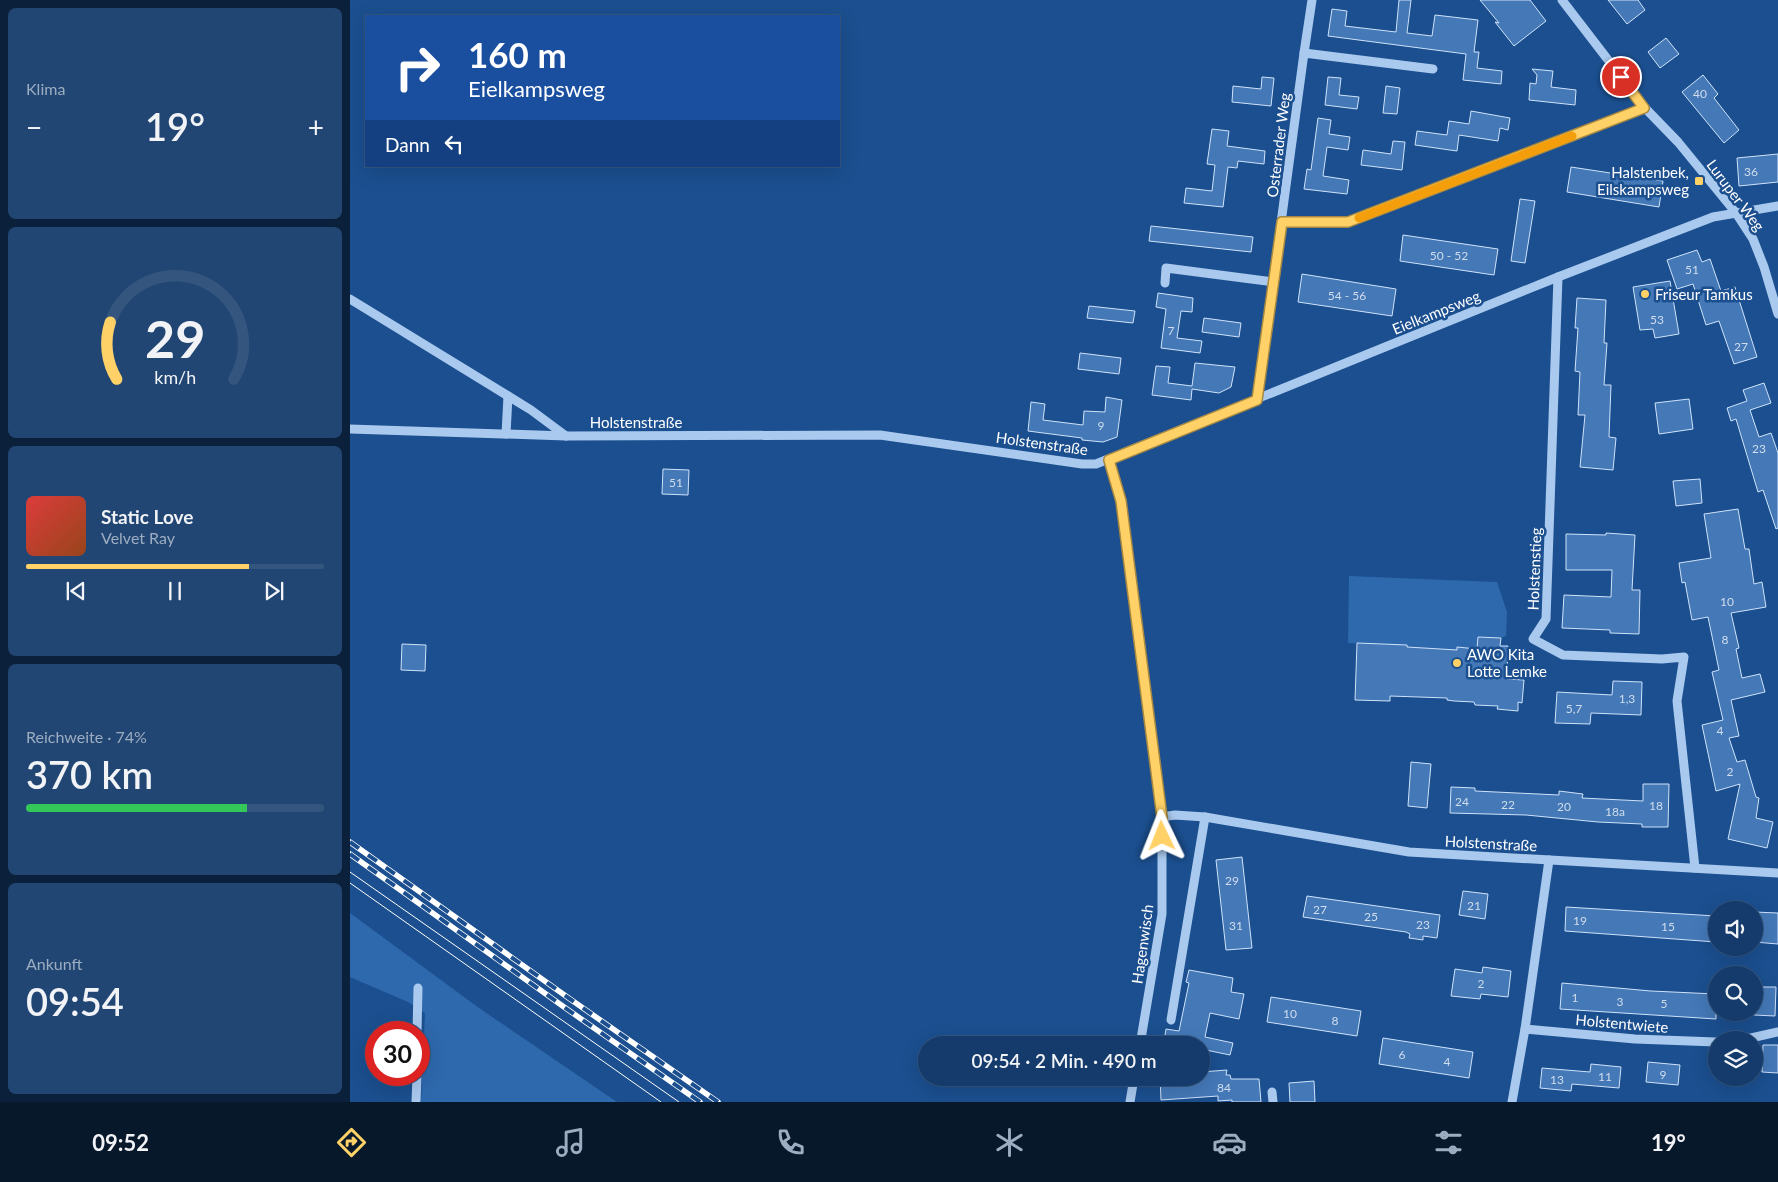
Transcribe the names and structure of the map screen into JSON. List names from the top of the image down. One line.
{"streets":{"street":["Osterrader Weg","Luruper Weg","Eielkampsweg","Holstenstraße","Holstenstieg","Hagenwisch","Holstentwiete"]},"crossings":[["Osterrader Weg","Eielkampsweg"],["Luruper Weg","Eielkampsweg"],["Eielkampsweg","Holstenstraße"],["Eielkampsweg","Holstenstieg"],["Holstenstraße","Holstenstieg"],["Holstenstraße","Hagenwisch"]],"places":{"transit":["Halstenbek, Eilskampsweg"],"other":["Friseur Tamkus","AWO Kita Lotte Lemke"]},"house_numbers":["40","36","50 - 52","51","54 - 56","53","7","27","9","23","51","10","8","1,3","5,7","4","2","24","22","18","20","18a","29","21","27","25","19","23","31","15","2","1","3","5","10","8","6","4","9","11","13","84"],"page":{"tile":["Klima",["Reichweite · 74%","370 km"],["Ankunft","09:54"]],"turn":["160 m","Eielkampsweg"],"heat":["−","19°","+"],"then":"Dann","song":["Static Love","Velvet Ray"],"limit":"30","trip":"09:54 · 2 Min. · 490 m","tabs":["09:52","19°"],"gauge":["29","km/h"]}}
